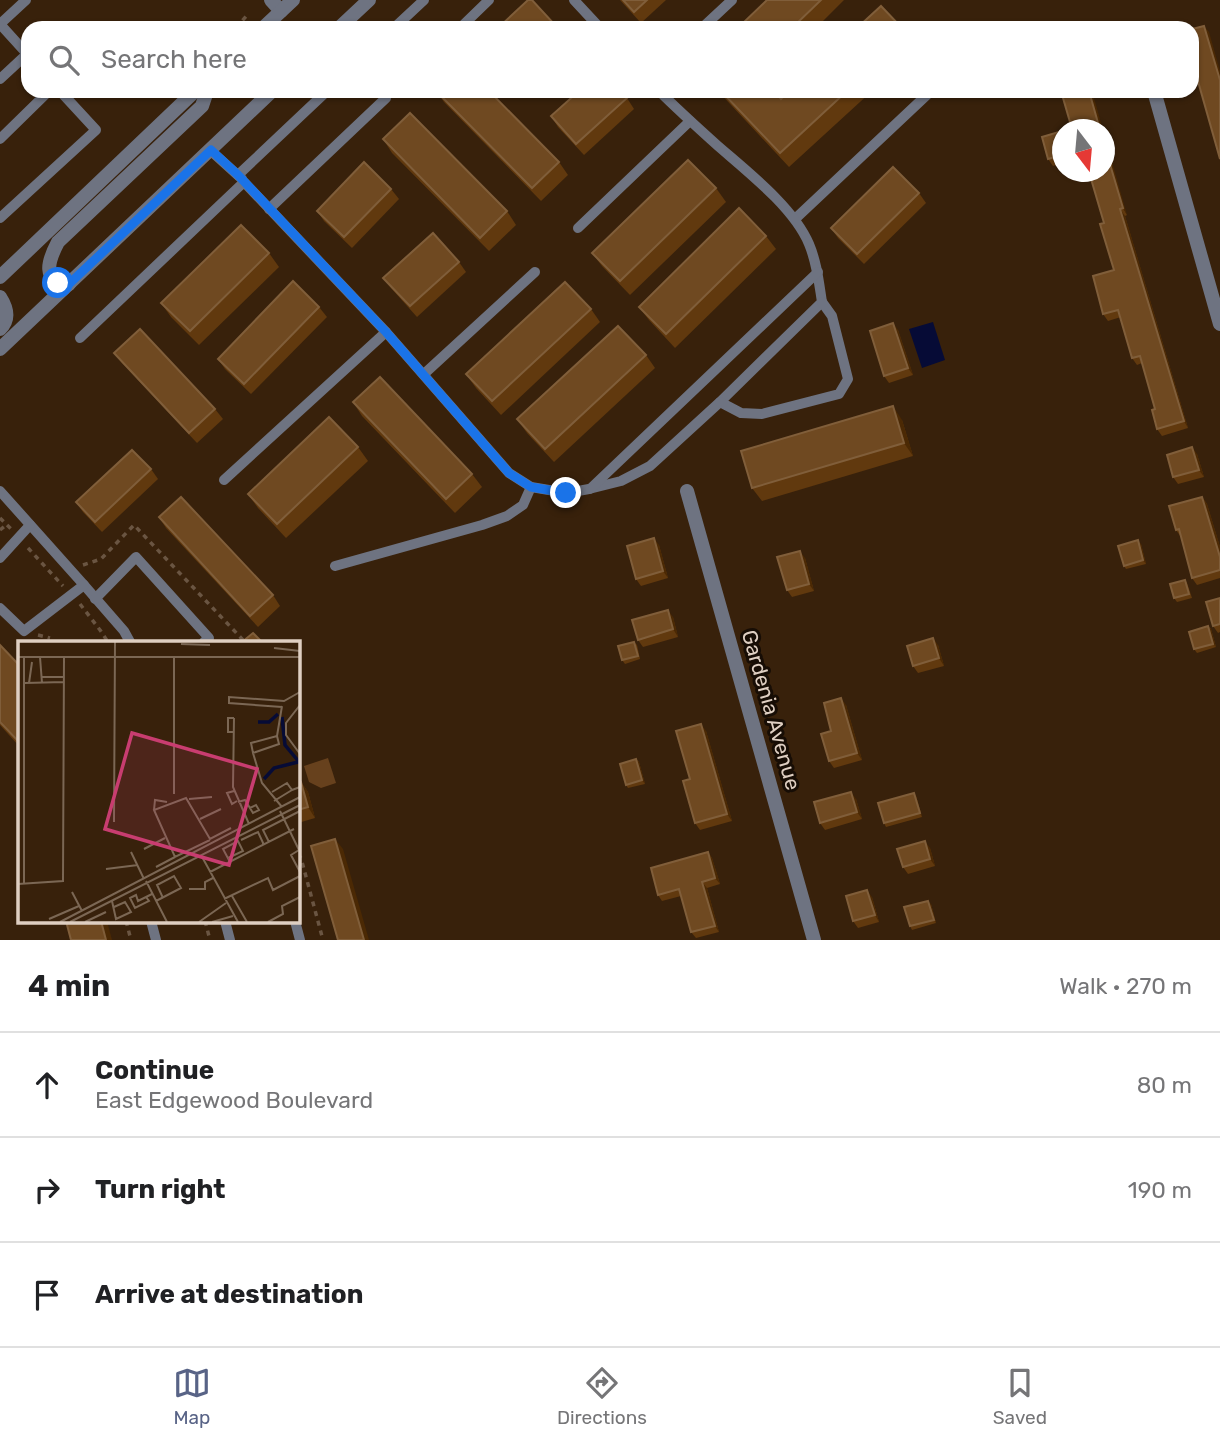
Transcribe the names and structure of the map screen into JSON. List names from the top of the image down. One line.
{"streets":{"street":["Gardenia Avenue"]},"north":"bottom","page":{"search":"Search here","heading":["4 min","Walk · 270 m"],"list":[["Continue","East Edgewood Boulevard","80 m"],["Turn right","190 m"],"Arrive at destination"],"nav":["Map","Directions","Saved"]}}
